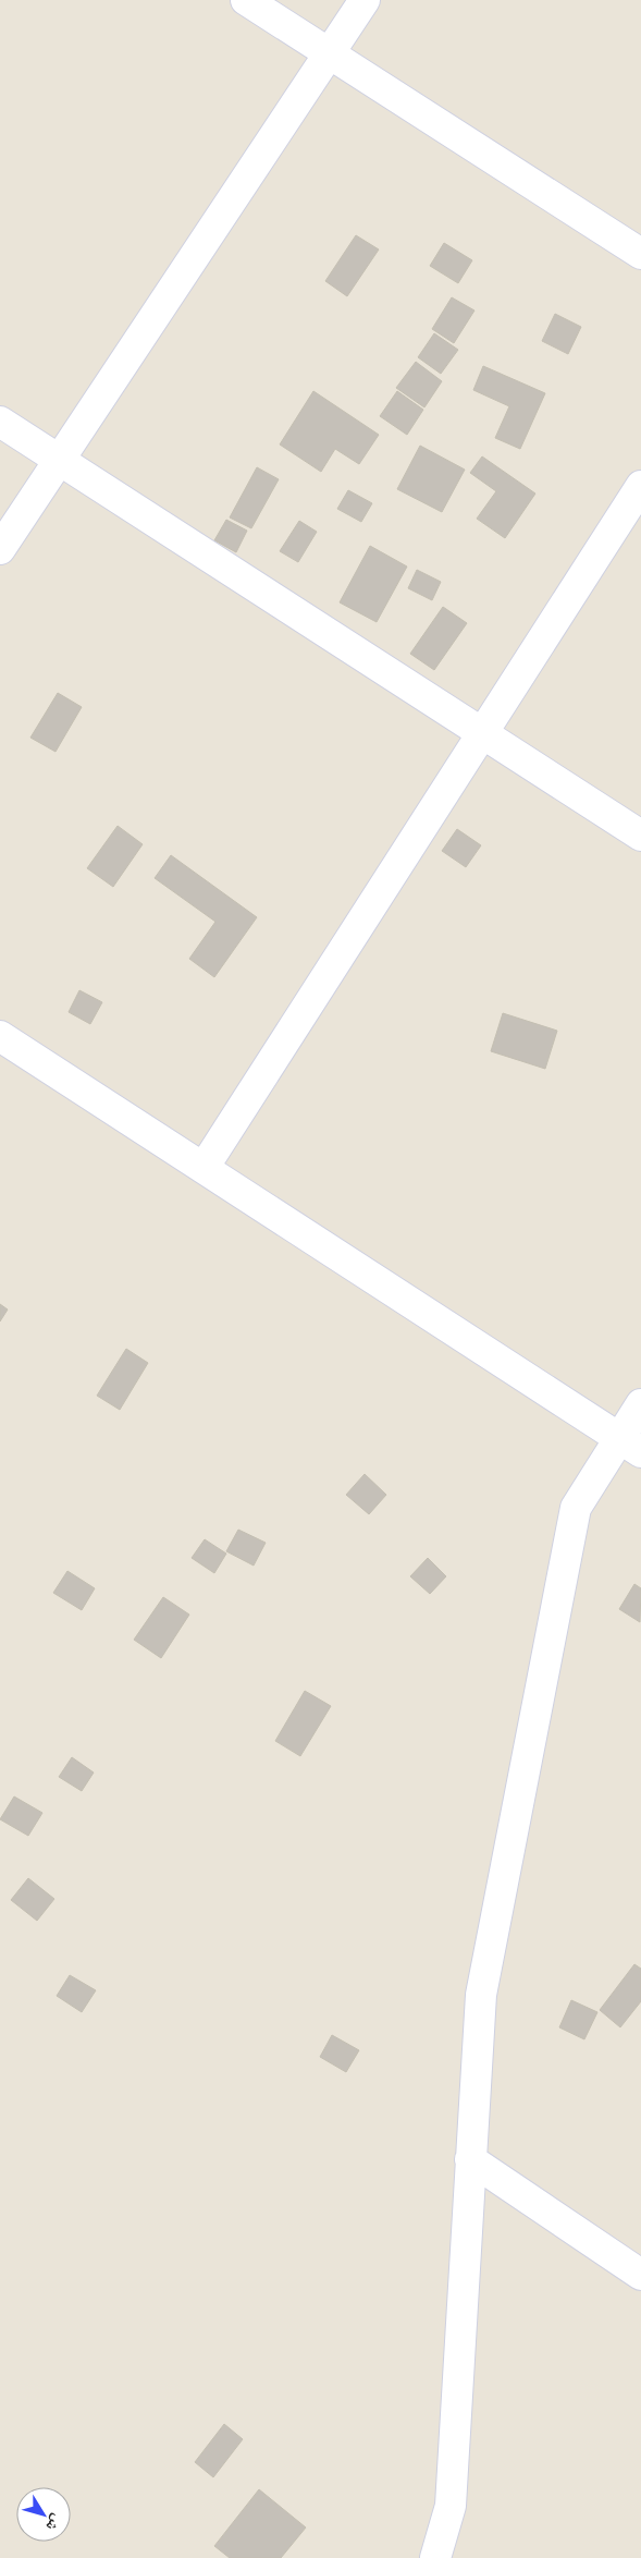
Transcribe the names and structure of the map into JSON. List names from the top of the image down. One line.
{"north":"bottom right"}
